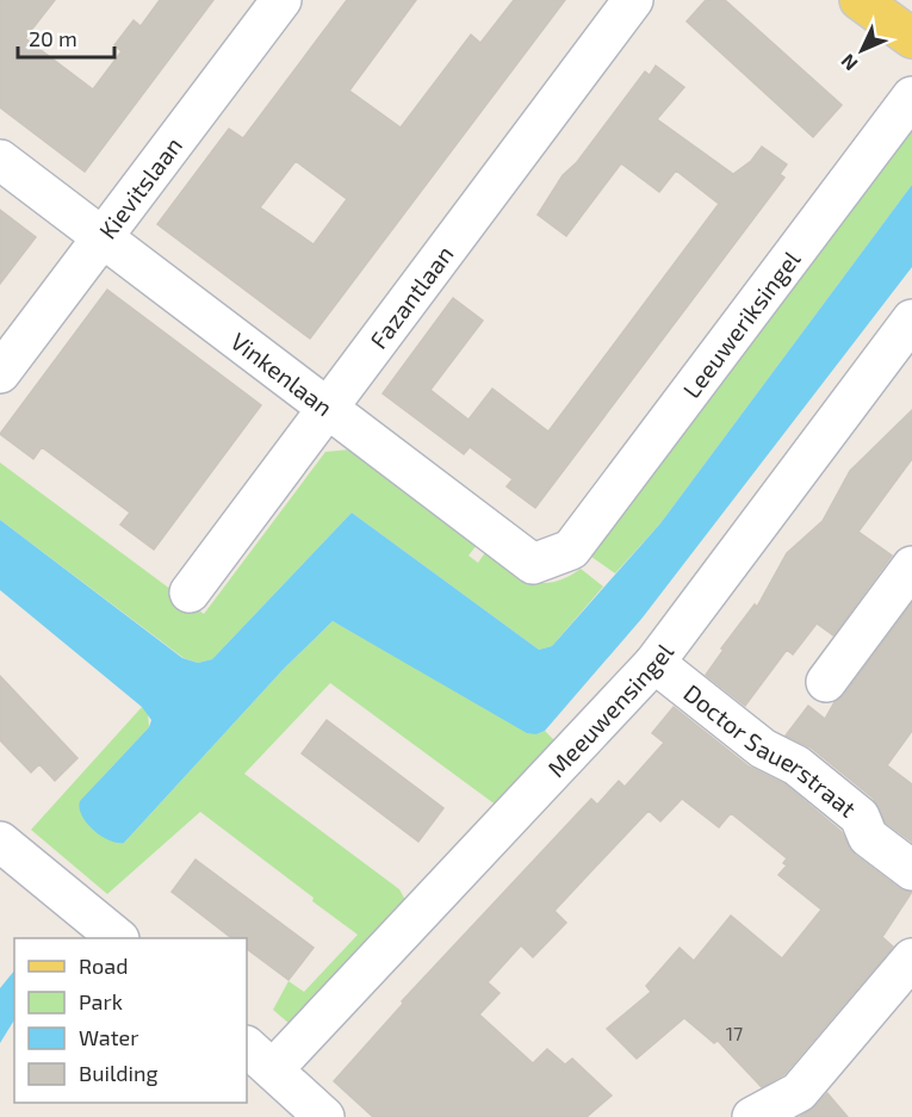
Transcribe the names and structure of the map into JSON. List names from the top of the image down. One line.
{"streets":{"street":["Kievitslaan","Fazantlaan","Leeuweriksingel","Vinkenlaan","Meeuwensingel","Doctor Sauerstraat"]},"crossings":[["Kievitslaan","Vinkenlaan"],["Fazantlaan","Vinkenlaan"],["Leeuweriksingel","Vinkenlaan"],["Meeuwensingel","Doctor Sauerstraat"]],"house_numbers":["17"],"legend":["Road","Park","Water","Building"],"scale_bar":"20 m","north":"bottom left"}
